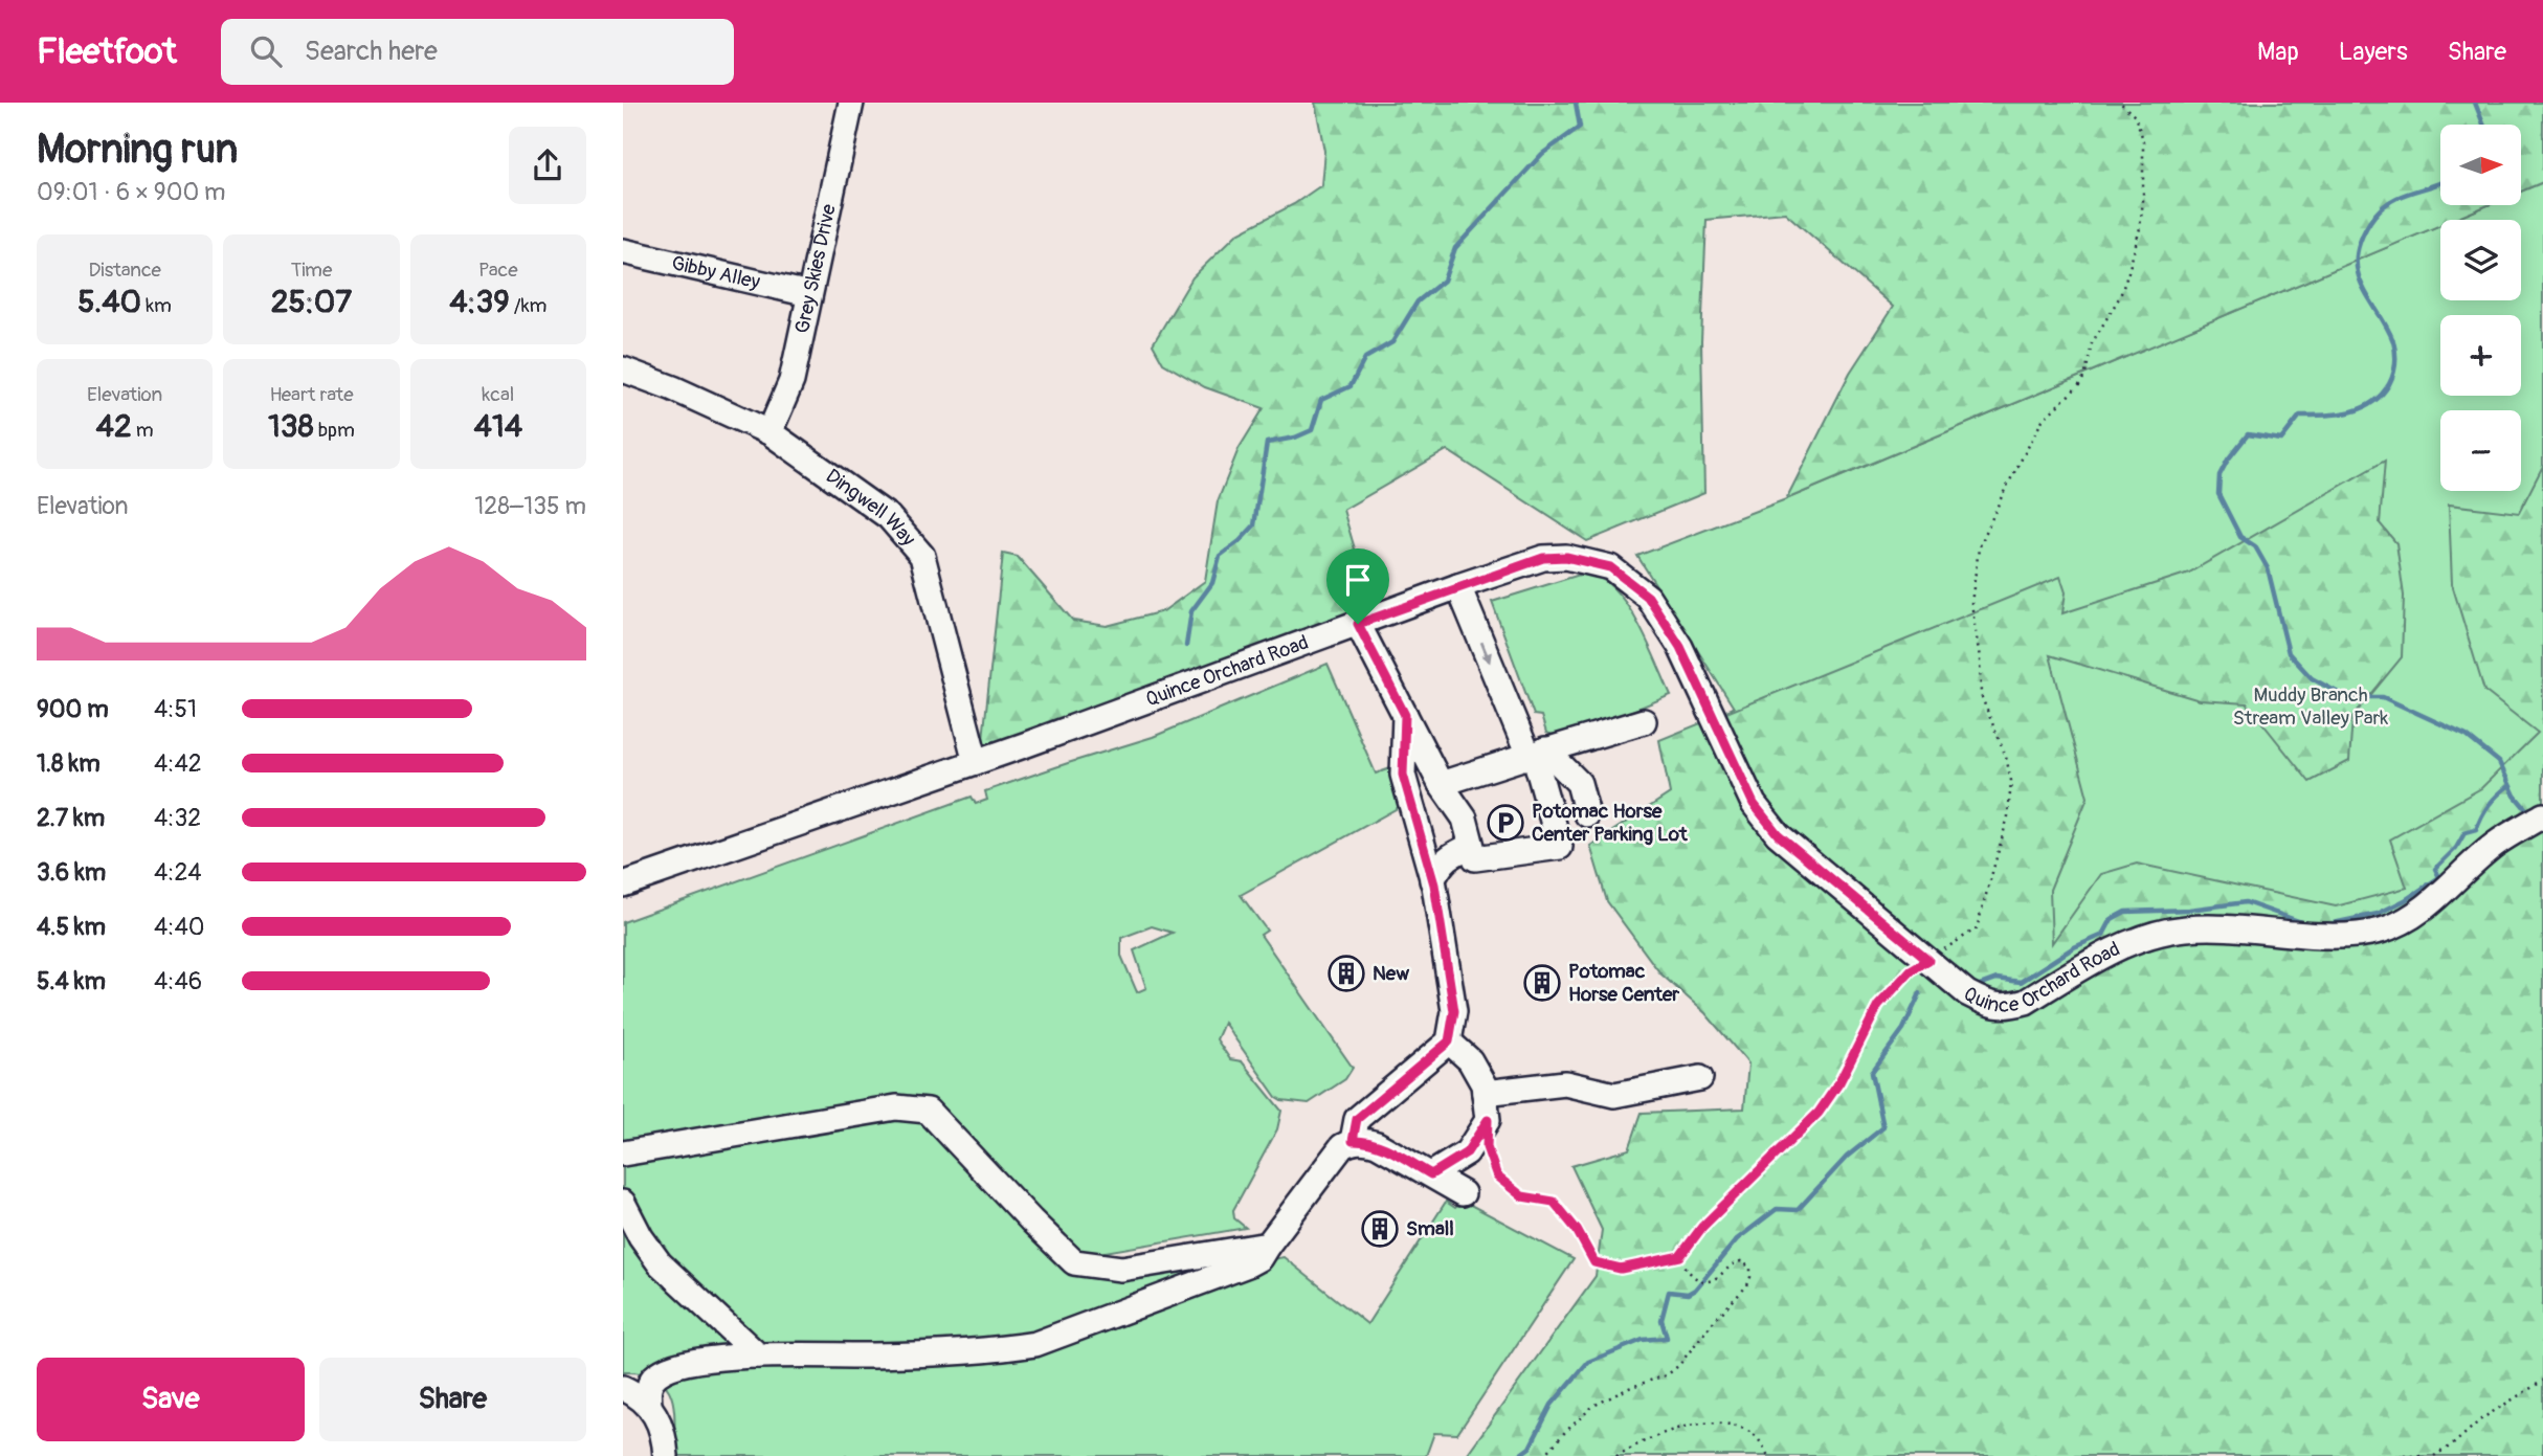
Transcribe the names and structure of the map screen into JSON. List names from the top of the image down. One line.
{"streets":{"street":["Grey Skies Drive","Gibby Alley","Dingwell Way","Quince Orchard Road"]},"crossings":[["Grey Skies Drive","Gibby Alley"],["Grey Skies Drive","Dingwell Way"],["Dingwell Way","Quince Orchard Road"]],"parks":["Muddy Branch Stream Valley Park"],"places":{"parking":["Potomac Horse Center Parking Lot"],"building":["New","Potomac Horse Center","Small"]},"north":"right","page":{"header":"Fleetfoot","search":"Search here","nav":["Map","Layers","Share"],"heading":["Morning run","09:01 · 6 × 900 m"],"map_buttons":["+","−"],"stats":[["Distance","5.40 km"],["Time","25:07"],["Pace","4:39 /km"],["Elevation","42 m"],["Heart rate","138 bpm"],["kcal","414"]],"chart":["Elevation","128–135 m"],"list":[{"name":"900 m","note":"4:51"},{"name":"1.8 km","note":"4:42"},{"name":"2.7 km","note":"4:32"},{"name":"3.6 km","note":"4:24"},{"name":"4.5 km","note":"4:40"},{"name":"5.4 km","note":"4:46"}],"buttons":["Save","Share"]}}
